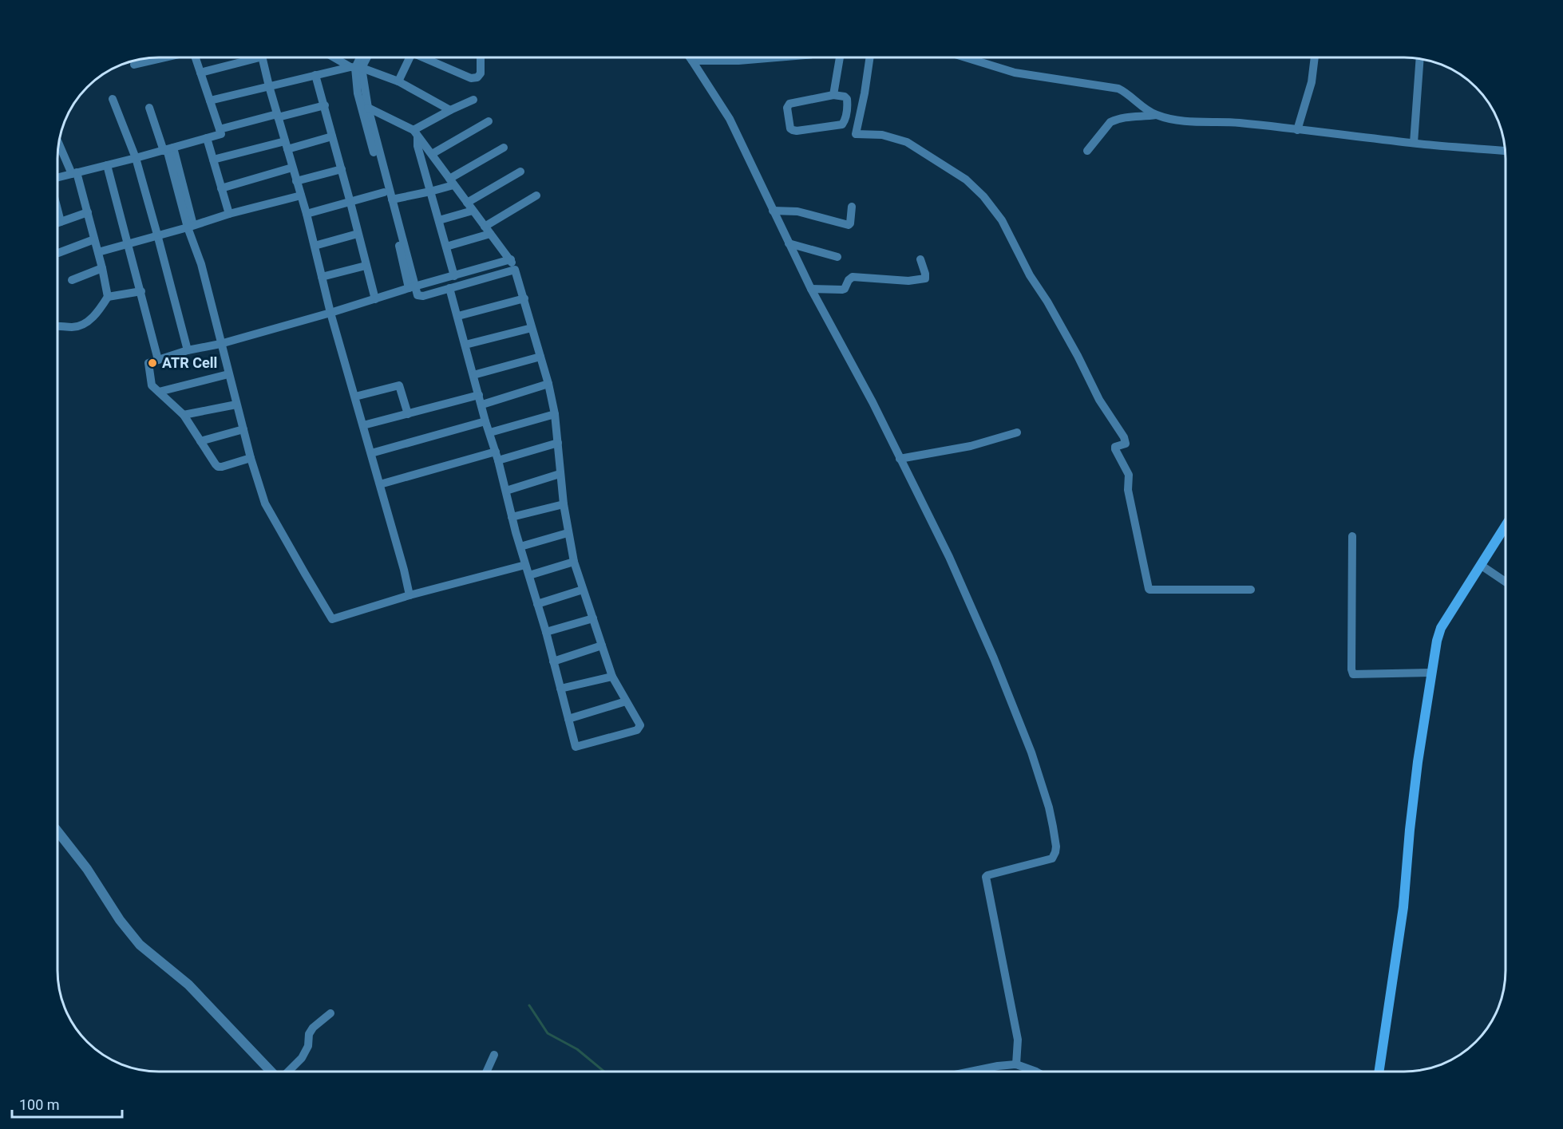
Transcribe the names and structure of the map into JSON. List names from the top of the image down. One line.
{"places":["ATR Cell"],"scale_bar":"100 m"}
